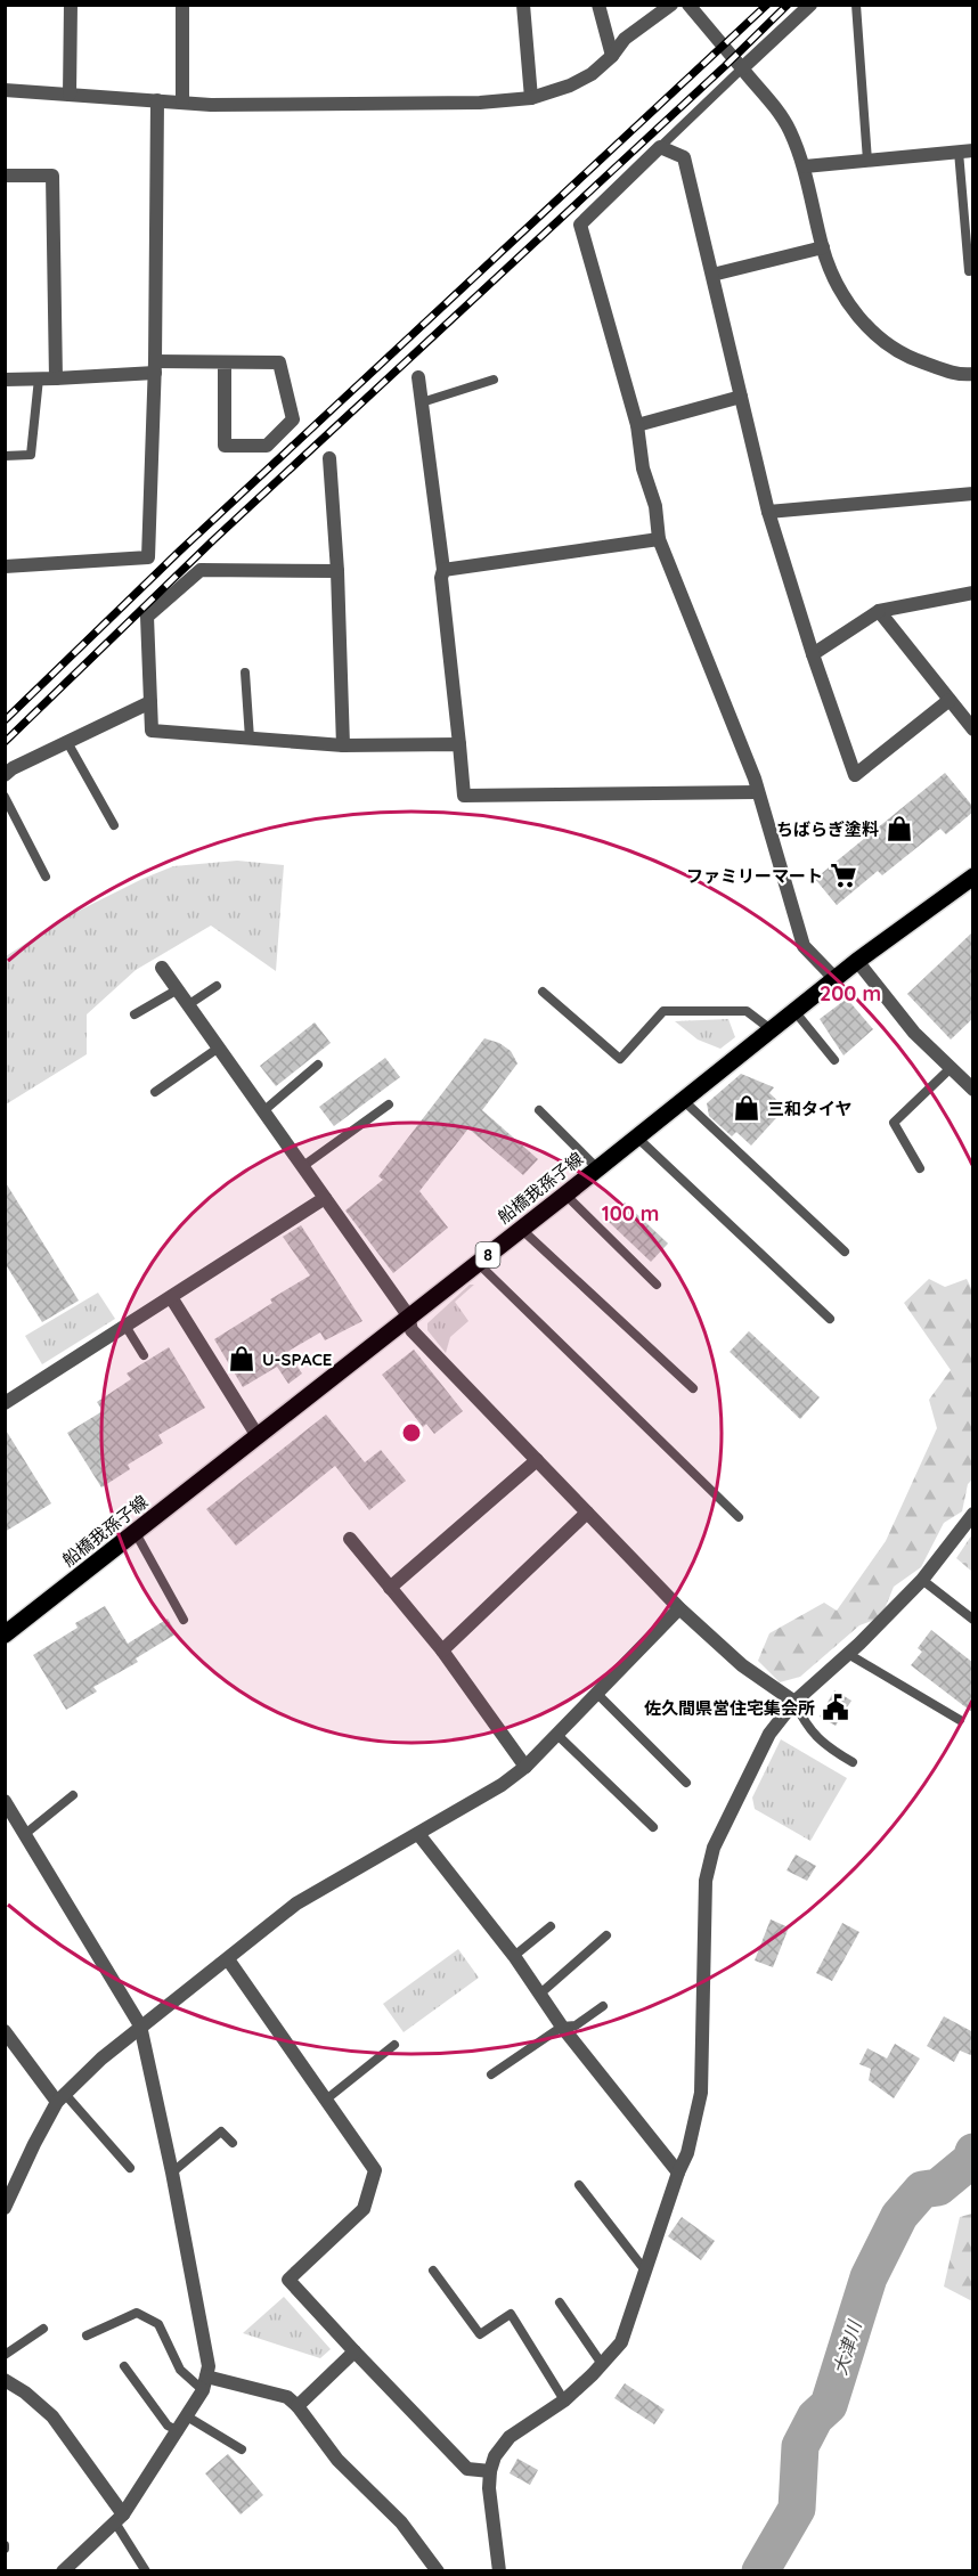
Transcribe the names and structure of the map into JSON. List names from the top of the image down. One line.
{"streets":{"main road":["船橋我孫子線","8"]},"water":["大津川"],"places":{"shop":["ちばらぎ塗料","三和タイヤ","U-SPACE"],"supermarket":["ファミリーマート"],"public building":["佐久間県営住宅集会所"]},"rings":["200 m","100 m"]}
